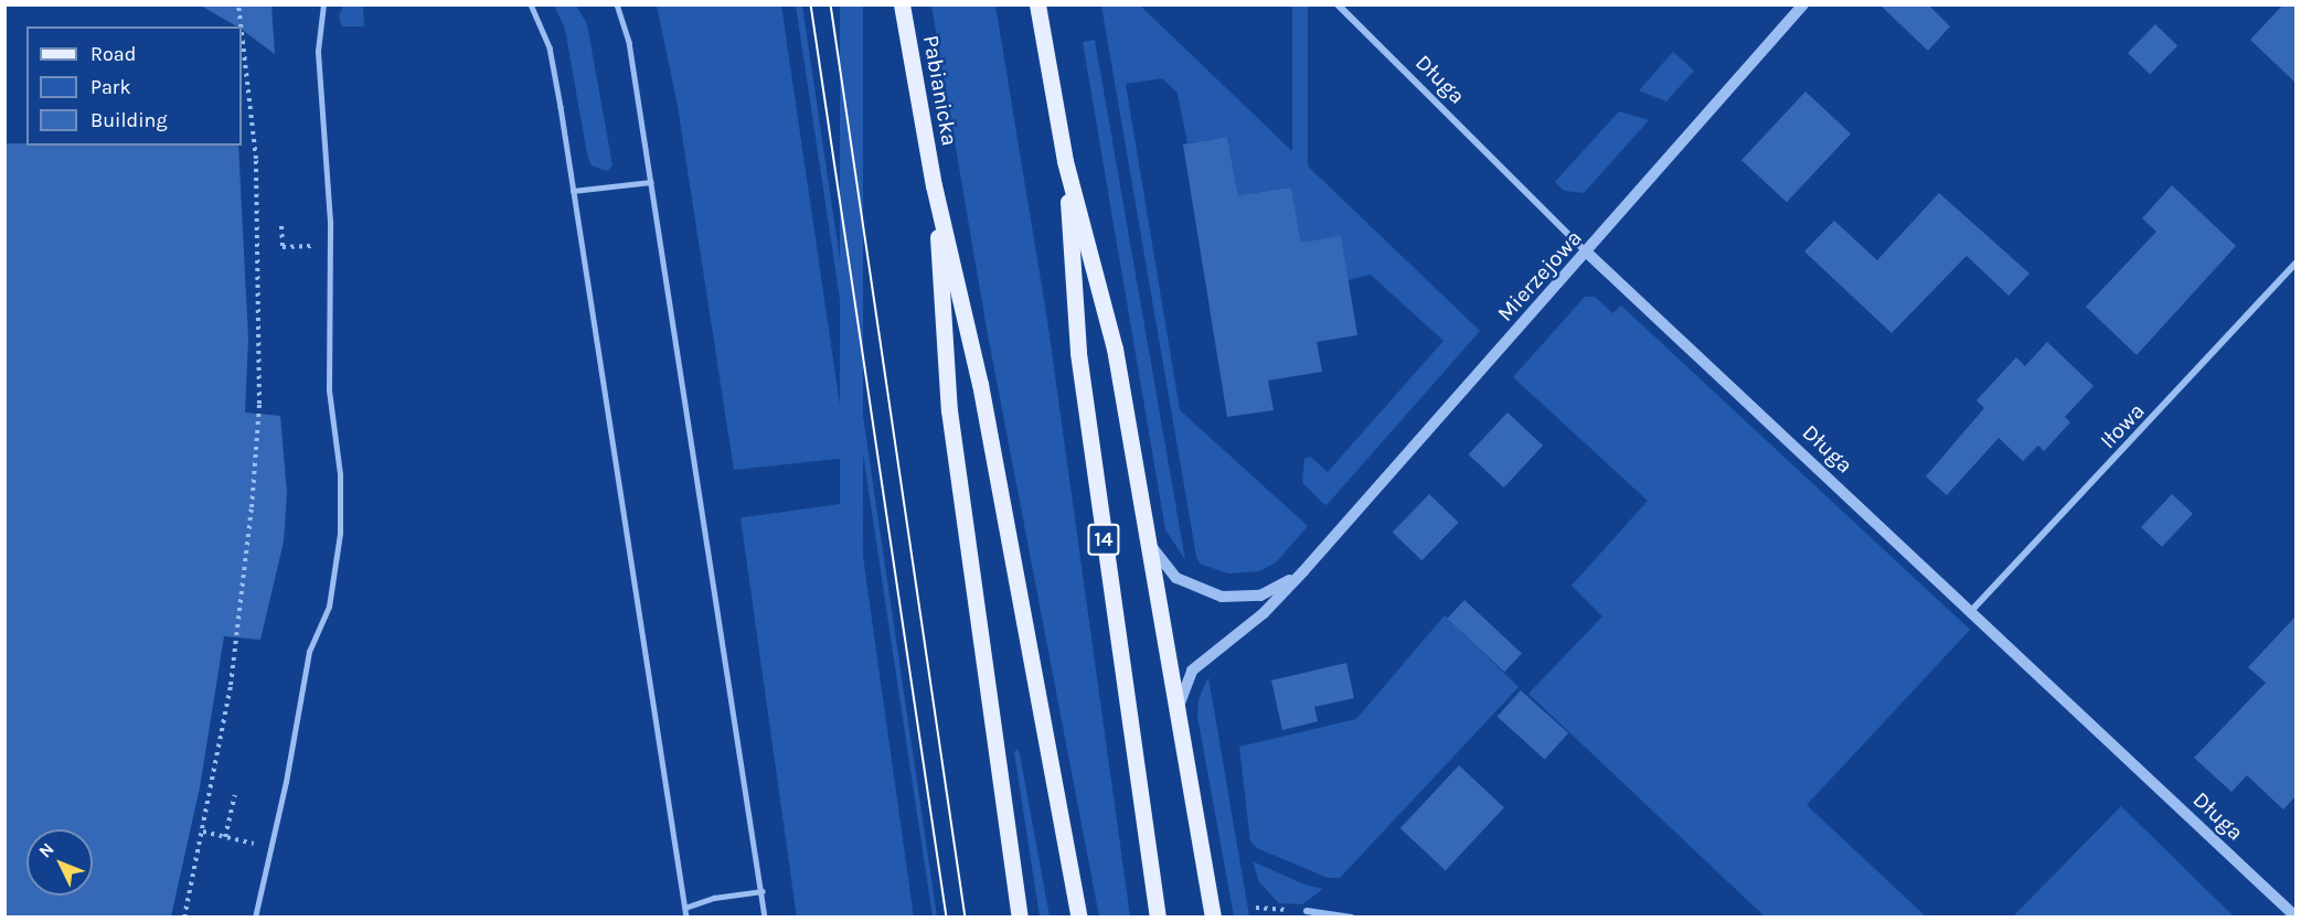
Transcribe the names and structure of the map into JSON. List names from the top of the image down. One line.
{"streets":{"main road":["Pabianicka","14"],"street":["Długa","Mierzejowa","Iłowa"]},"crossings":[["Długa","Mierzejowa"],["Długa","Iłowa"]],"legend":["Road","Park","Building"],"north":"top left"}
